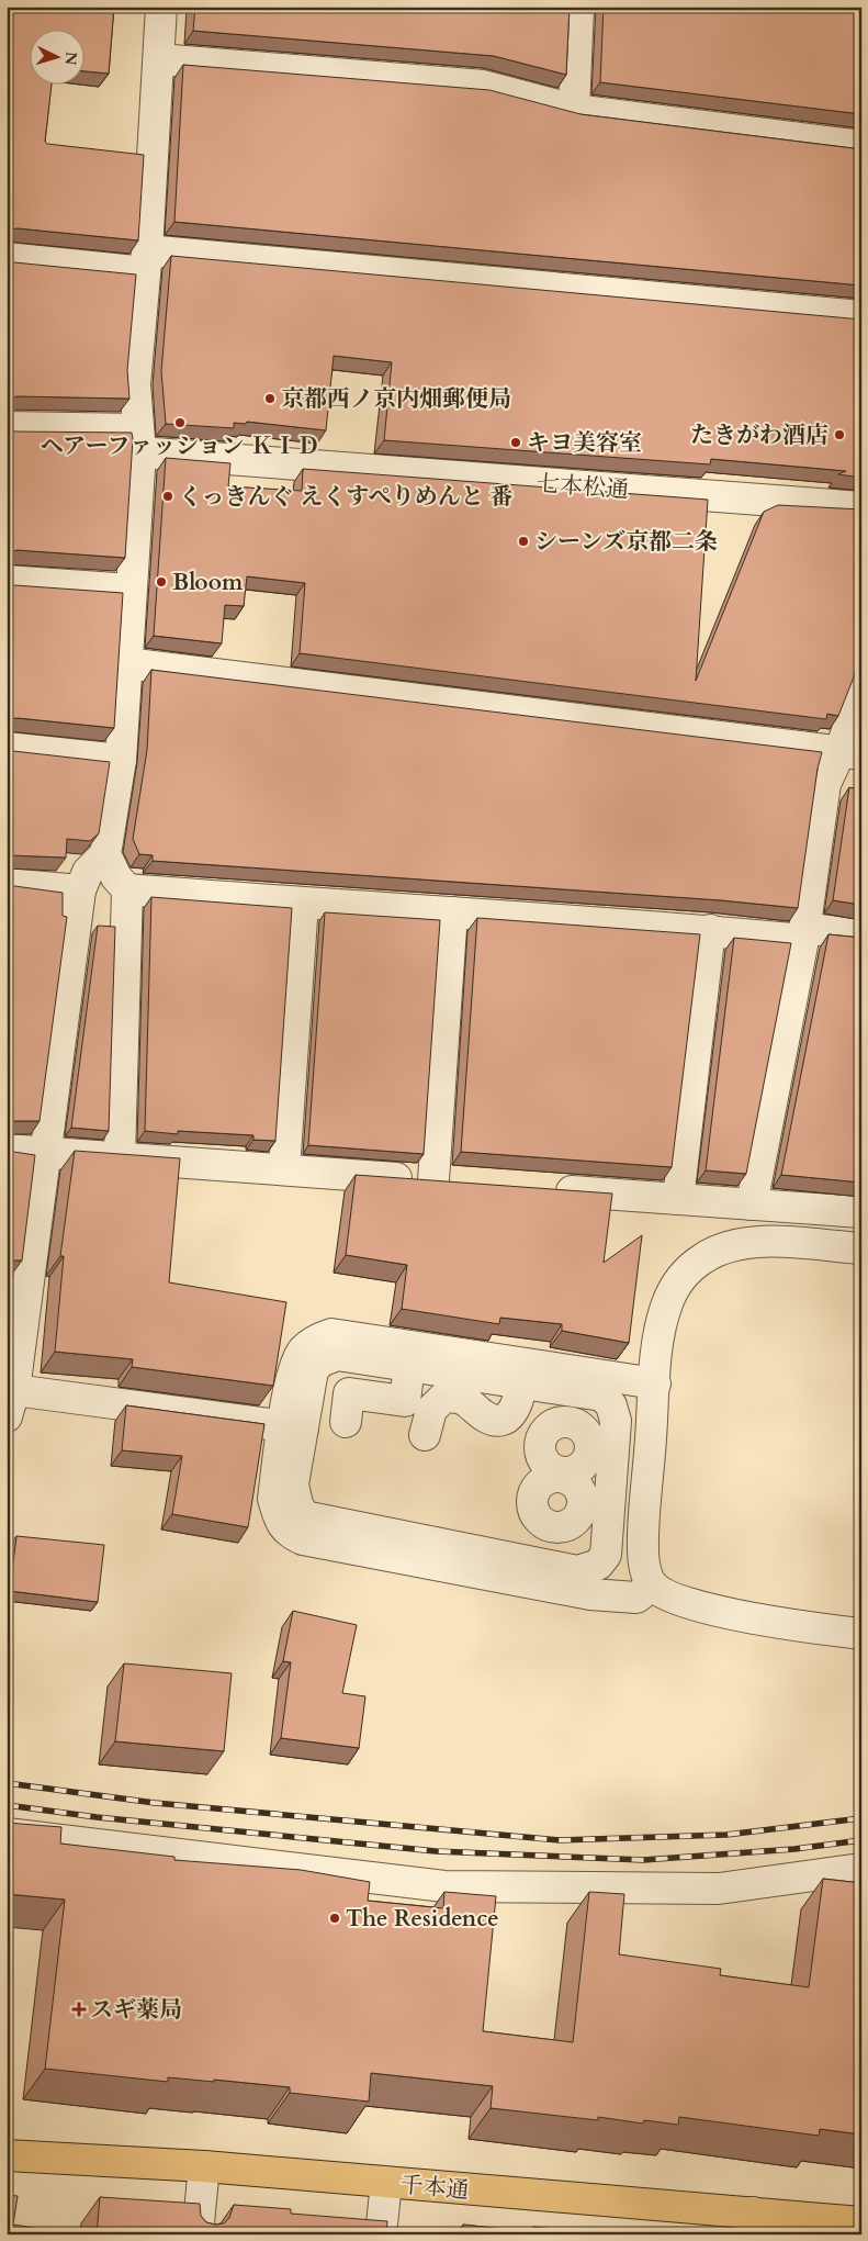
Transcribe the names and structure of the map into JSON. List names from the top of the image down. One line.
{"streets":{"main road":["千本通"],"street":["七本松通"]},"places":{"other":["京都西ノ京内畑郵便局","ヘアーファッション ＫＩＤ","たきがわ酒店","キヨ美容室","くっきんぐ えくすぺりめんと 番","シーンズ京都二条","Bloom","The Residence"],"health":["スギ薬局"]},"north":"right"}
